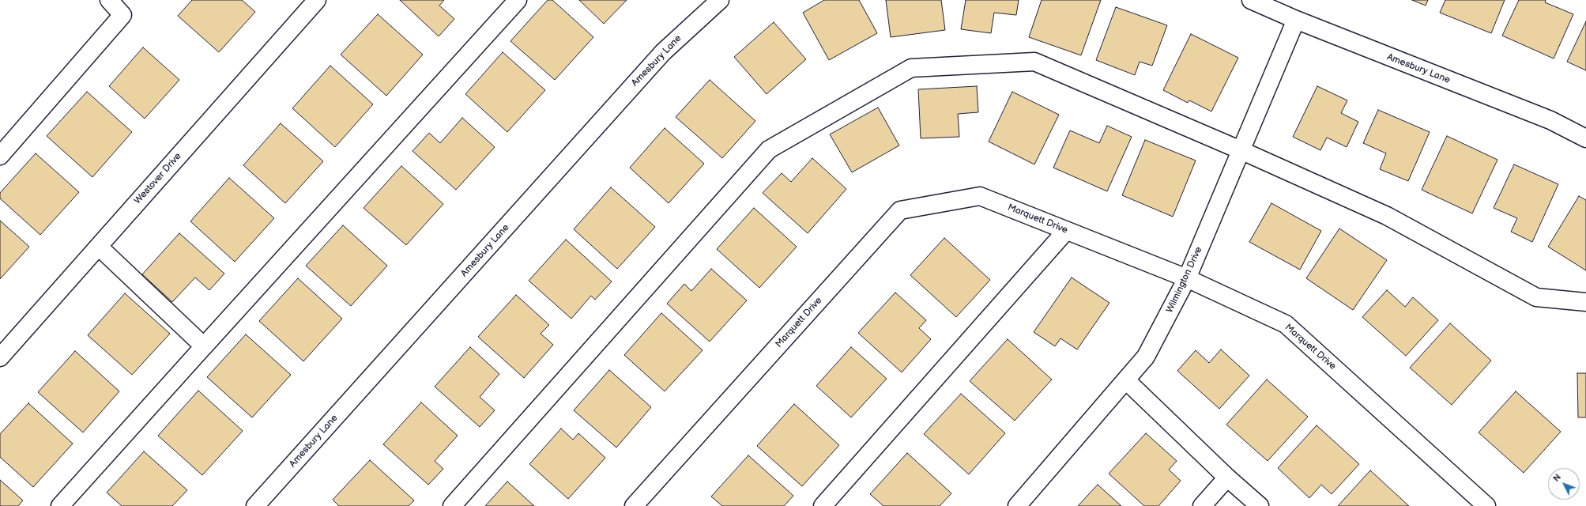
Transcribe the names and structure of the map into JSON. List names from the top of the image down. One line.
{"streets":{"street":["Amesbury Lane","Westover Drive","Marquett Drive","Wilmington Drive"]},"crossings":[["Amesbury Lane","Wilmington Drive"],["Marquett Drive","Wilmington Drive"]],"north":"top left"}
